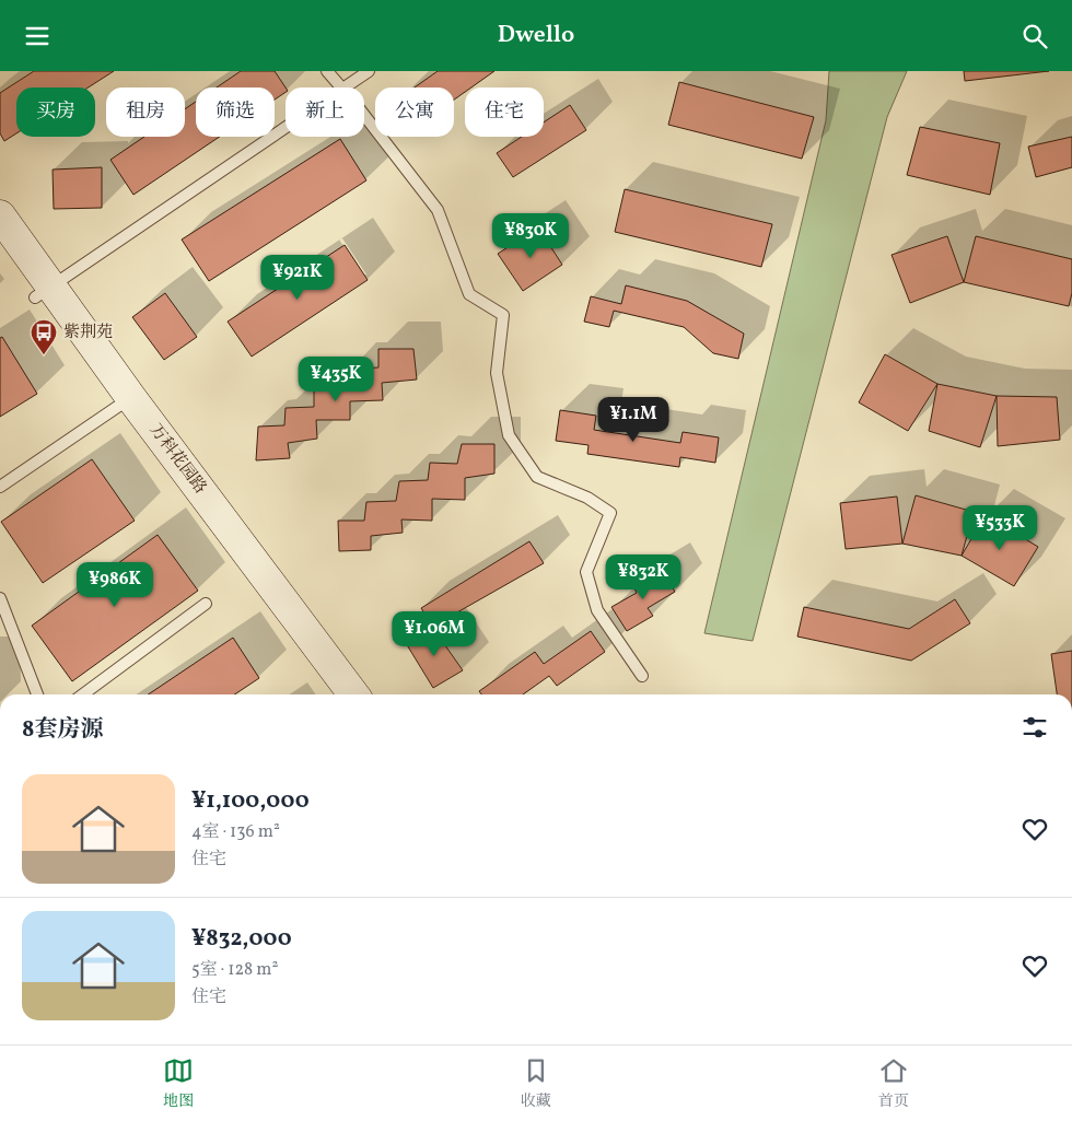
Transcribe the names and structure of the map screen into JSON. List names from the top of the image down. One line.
{"streets":{"street":["万科花园路"]},"places":{"bus stop":["紫荆苑"]},"page":{"header":"Dwello","chip":["买房","租房","筛选","新上","公寓","住宅"],"price":["¥830K","¥921K","¥435K","¥1.1M","¥533K","¥832K","¥986K","¥1.06M"],"heading":"8套房源","list":[{"name":"¥1,100,000","note":"4室 · 136 m² · 住宅"},{"name":"¥832,000","note":"5室 · 128 m² · 住宅"}],"tabs":["地图","收藏","首页"]}}
